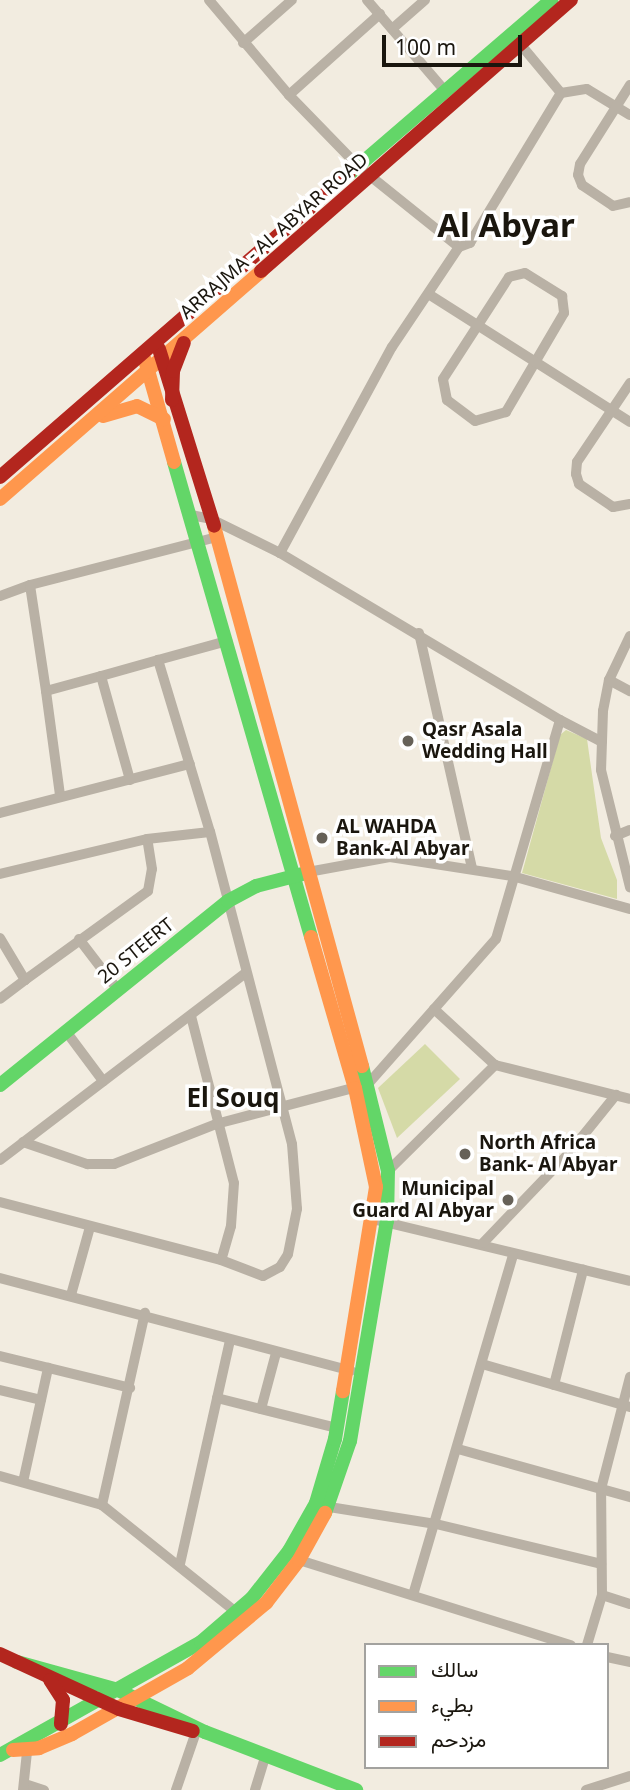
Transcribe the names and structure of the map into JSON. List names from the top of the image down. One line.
{"streets":{"main road":["ARRAJMA - AL ABYAR ROAD","20 STEERT"]},"districts":["Al Abyar","El Souq"],"places":["Qasr Asala Wedding Hall","AL WAHDA Bank-Al Abyar","North Africa Bank- Al Abyar","Municipal Guard Al Abyar"],"legend":["سالك","بطيء","مزدحم"],"scale_bar":"100 m"}
